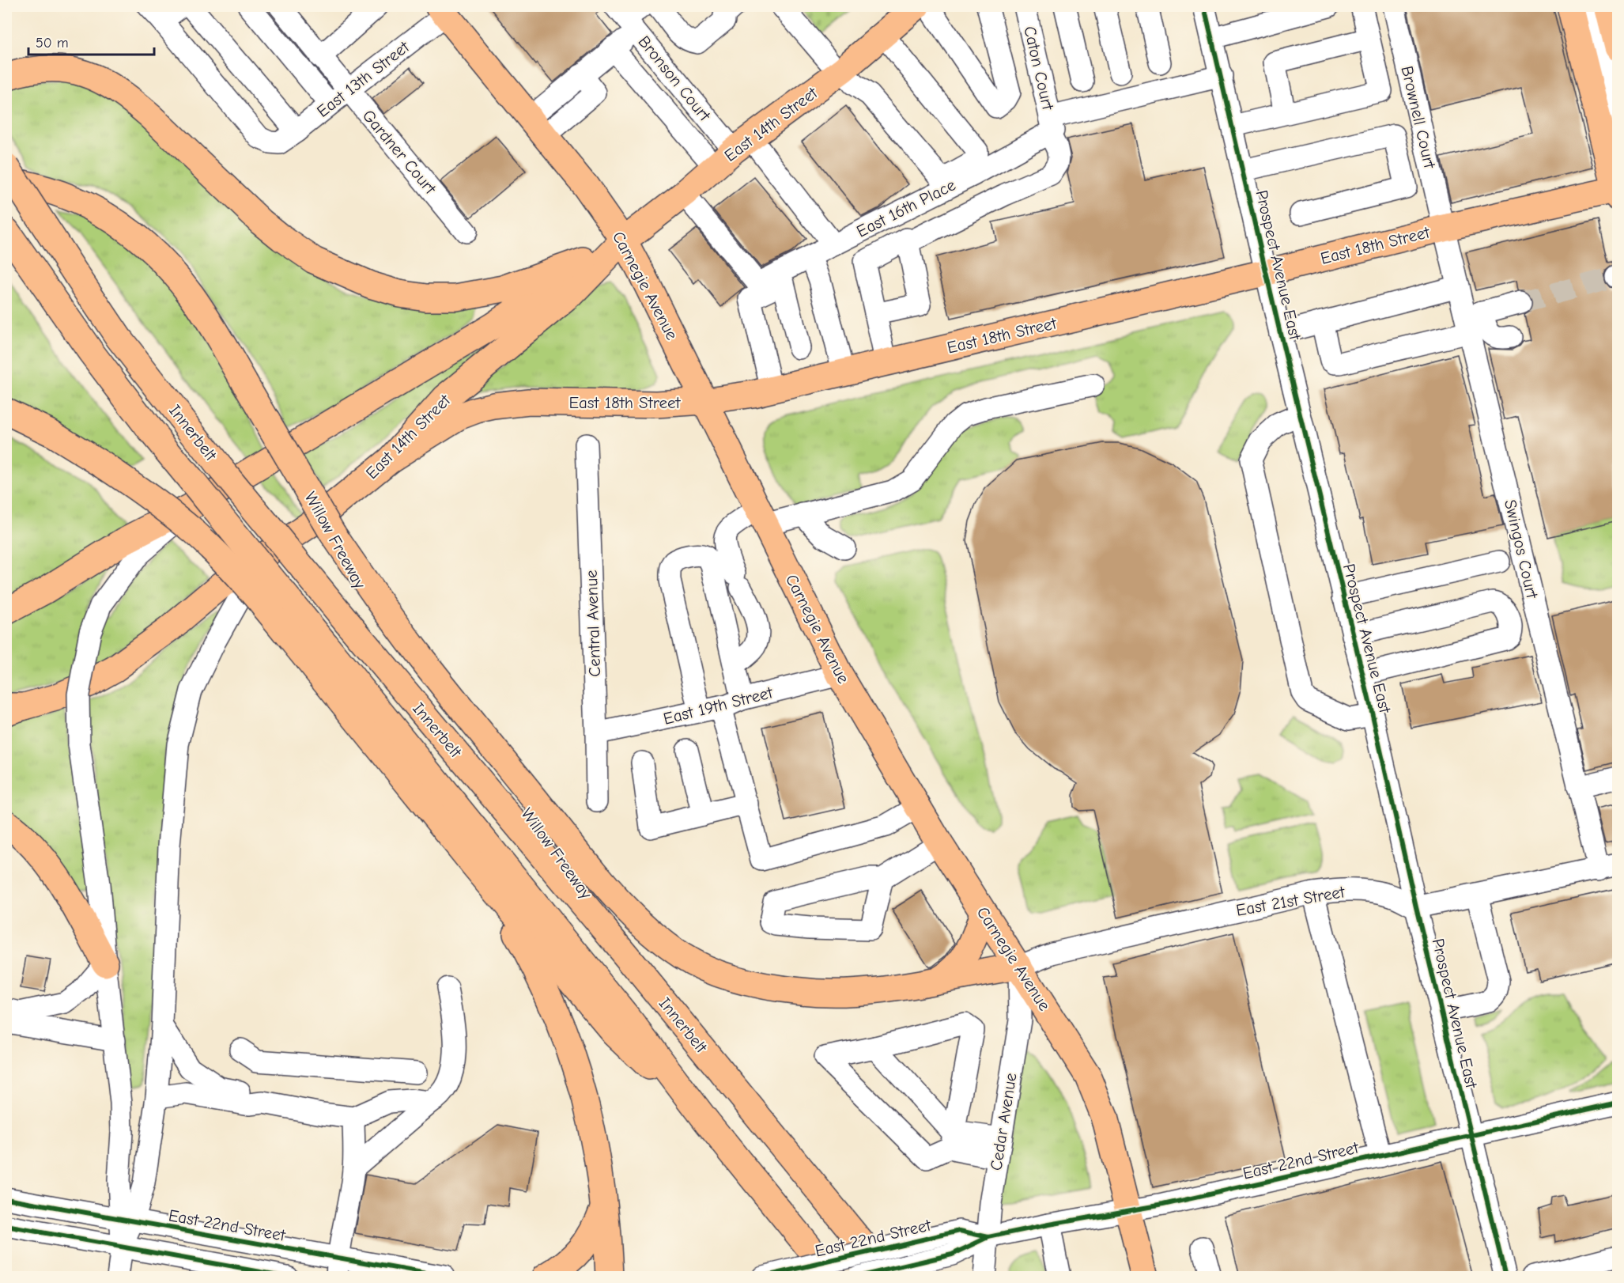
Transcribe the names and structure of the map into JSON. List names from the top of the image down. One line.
{"streets":{"main road":["East 14th Street","East 18th Street","Carnegie Avenue","Innerbelt","Willow Freeway"],"street":["Caton Court","Bronson Court","East 13th Street","Brownell Court","Gardner Court","East 16th Place","Prospect Avenue East","Swingos Court","Central Avenue","East 19th Street","East 21st Street","Cedar Avenue","East 22nd Street"]},"crossings":[["Caton Court","East 16th Place"],["Bronson Court","East 14th Street"],["East 13th Street","Gardner Court"],["East 13th Street","Carnegie Avenue"],["Brownell Court","East 18th Street"],["Brownell Court","Swingos Court"],["East 14th Street","East 16th Place"],["East 14th Street","East 18th Street"],["East 14th Street","Carnegie Avenue"],["East 14th Street","Willow Freeway"],["East 16th Place","Prospect Avenue East"],["East 18th Street","Prospect Avenue East"],["East 18th Street","Carnegie Avenue"],["East 18th Street","Swingos Court"],["Prospect Avenue East","East 21st Street"],["Prospect Avenue East","East 22nd Street"],["Carnegie Avenue","East 19th Street"],["Carnegie Avenue","East 21st Street"],["Carnegie Avenue","Cedar Avenue"],["Carnegie Avenue","East 22nd Street"],["Innerbelt","Willow Freeway"],["Innerbelt","East 22nd Street"],["Central Avenue","East 19th Street"],["East 21st Street","Cedar Avenue"],["Cedar Avenue","East 22nd Street"]],"scale_bar":"50 m"}
